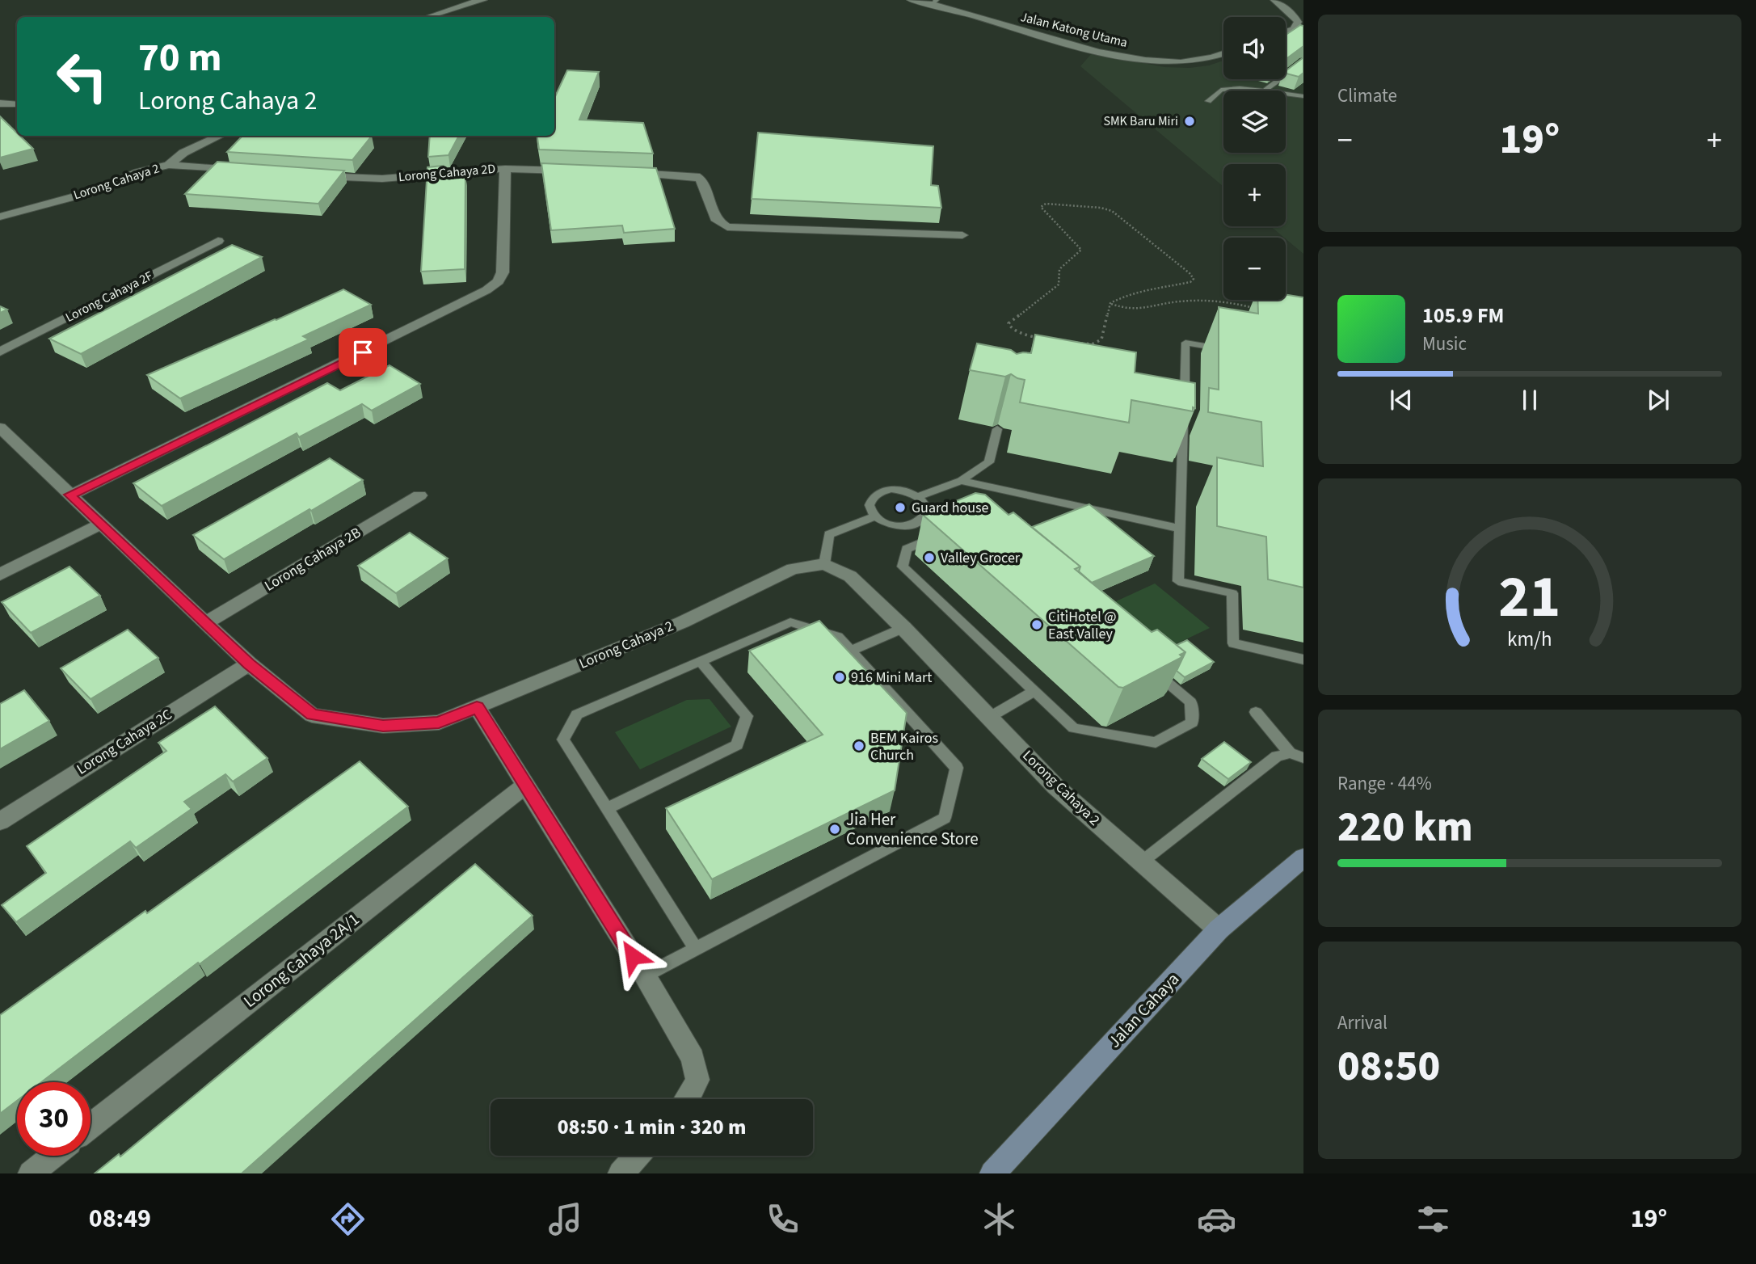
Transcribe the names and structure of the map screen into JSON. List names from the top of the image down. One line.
{"streets":{"street":["Jalan Katong Utama","Lorong Cahaya 2D","Lorong Cahaya 2","Lorong Cahaya 2F","Lorong Cahaya 2B","Lorong Cahaya 2C","Lorong Cahaya 2A/1","Jalan Cahaya"]},"crossings":[["Lorong Cahaya 2D","Lorong Cahaya 2"],["Lorong Cahaya 2","Lorong Cahaya 2B"],["Lorong Cahaya 2","Lorong Cahaya 2C"],["Lorong Cahaya 2","Jalan Cahaya"]],"places":["SMK Baru Miri","Guard house","Valley Grocer","CitiHotel @ East Valley","916 Mini Mart","BEM Kairos Church","Jia Her Convenience Store"],"page":{"tile":["Climate",["Range · 44%","220 km"],["Arrival","08:50"]],"map_buttons":["+","−"],"turn":["70 m","Lorong Cahaya 2"],"heat":["−","19°","+"],"song":["105.9 FM","Music"],"limit":"30","trip":"08:50 · 1 min · 320 m","tabs":["08:49","19°"],"gauge":["21","km/h"]}}
